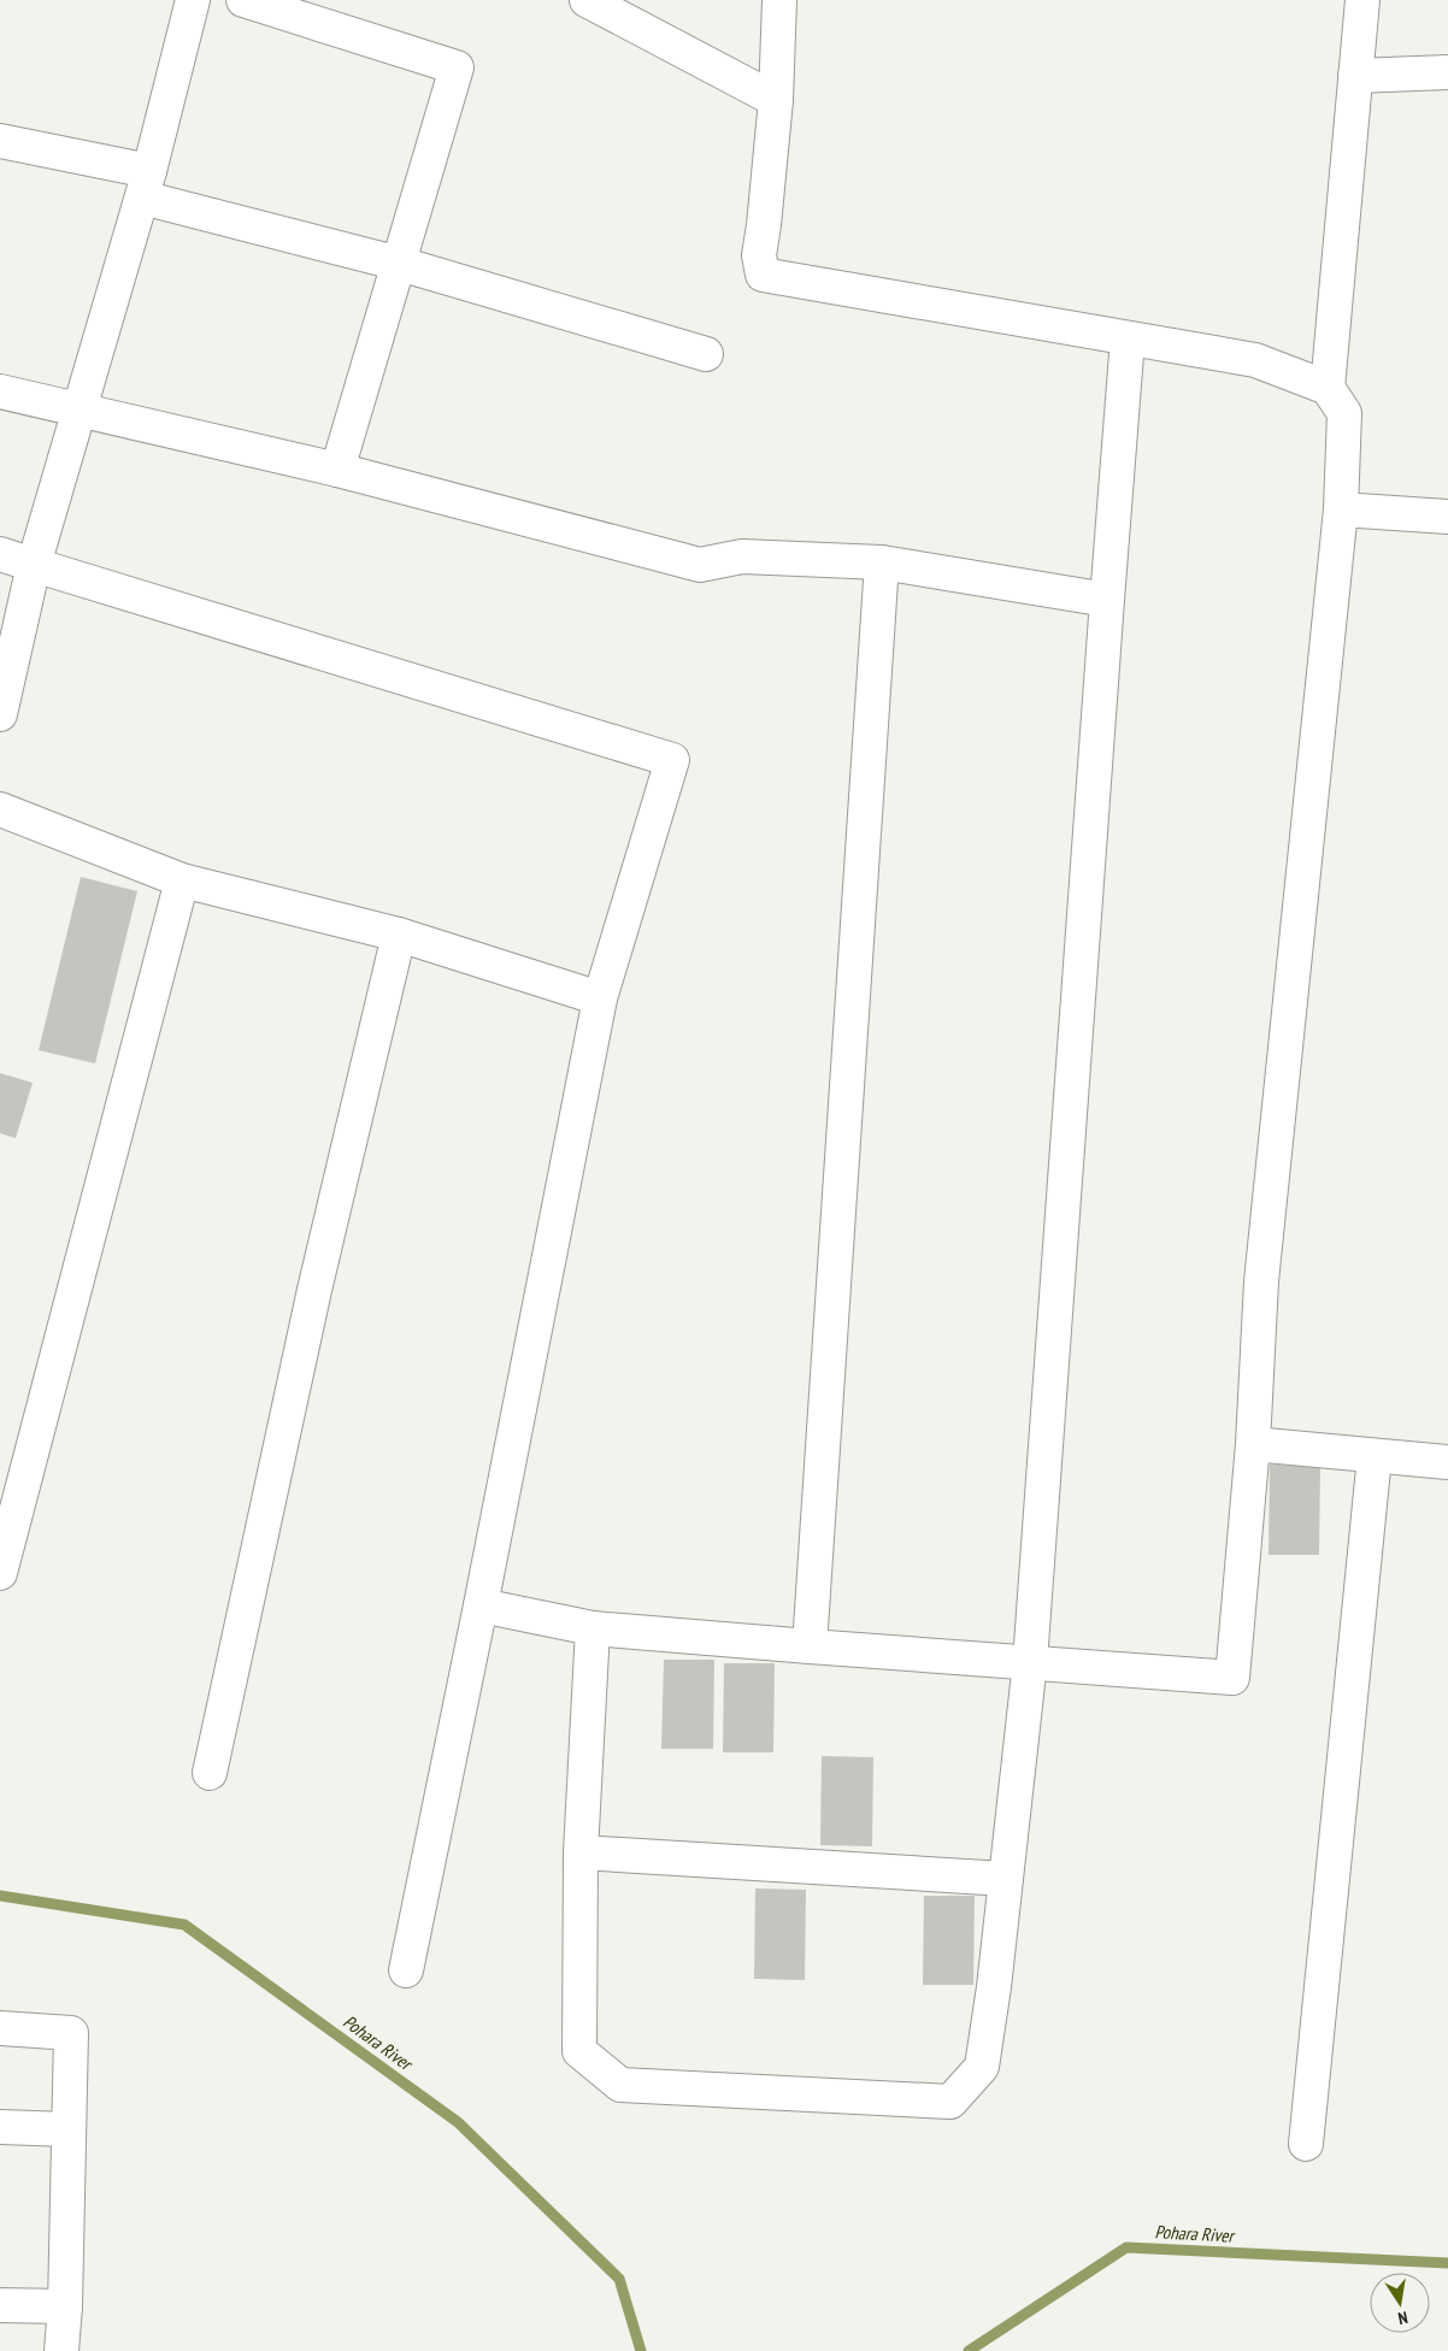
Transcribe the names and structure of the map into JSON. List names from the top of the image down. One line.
{"water":["Pohara River"],"north":"bottom"}
